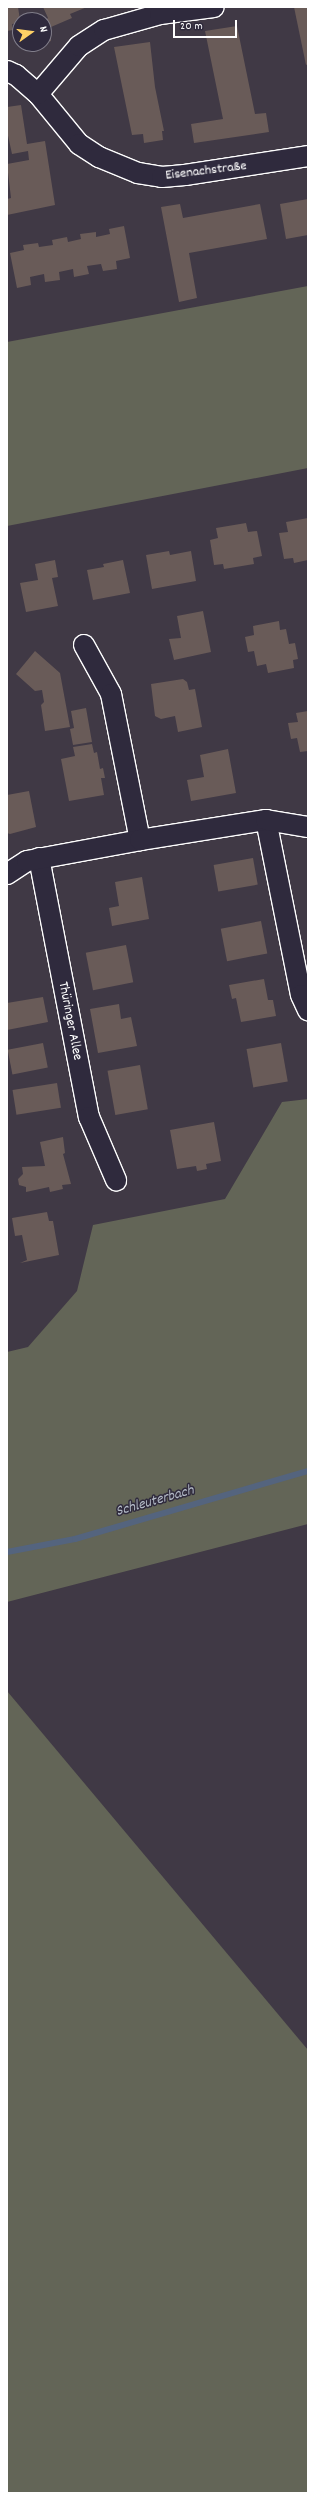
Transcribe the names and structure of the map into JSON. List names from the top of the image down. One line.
{"streets":{"street":["Eisenachstraße","Thüringer Allee"]},"water":["Schleuterbach"],"scale_bar":"20 m","north":"right"}
